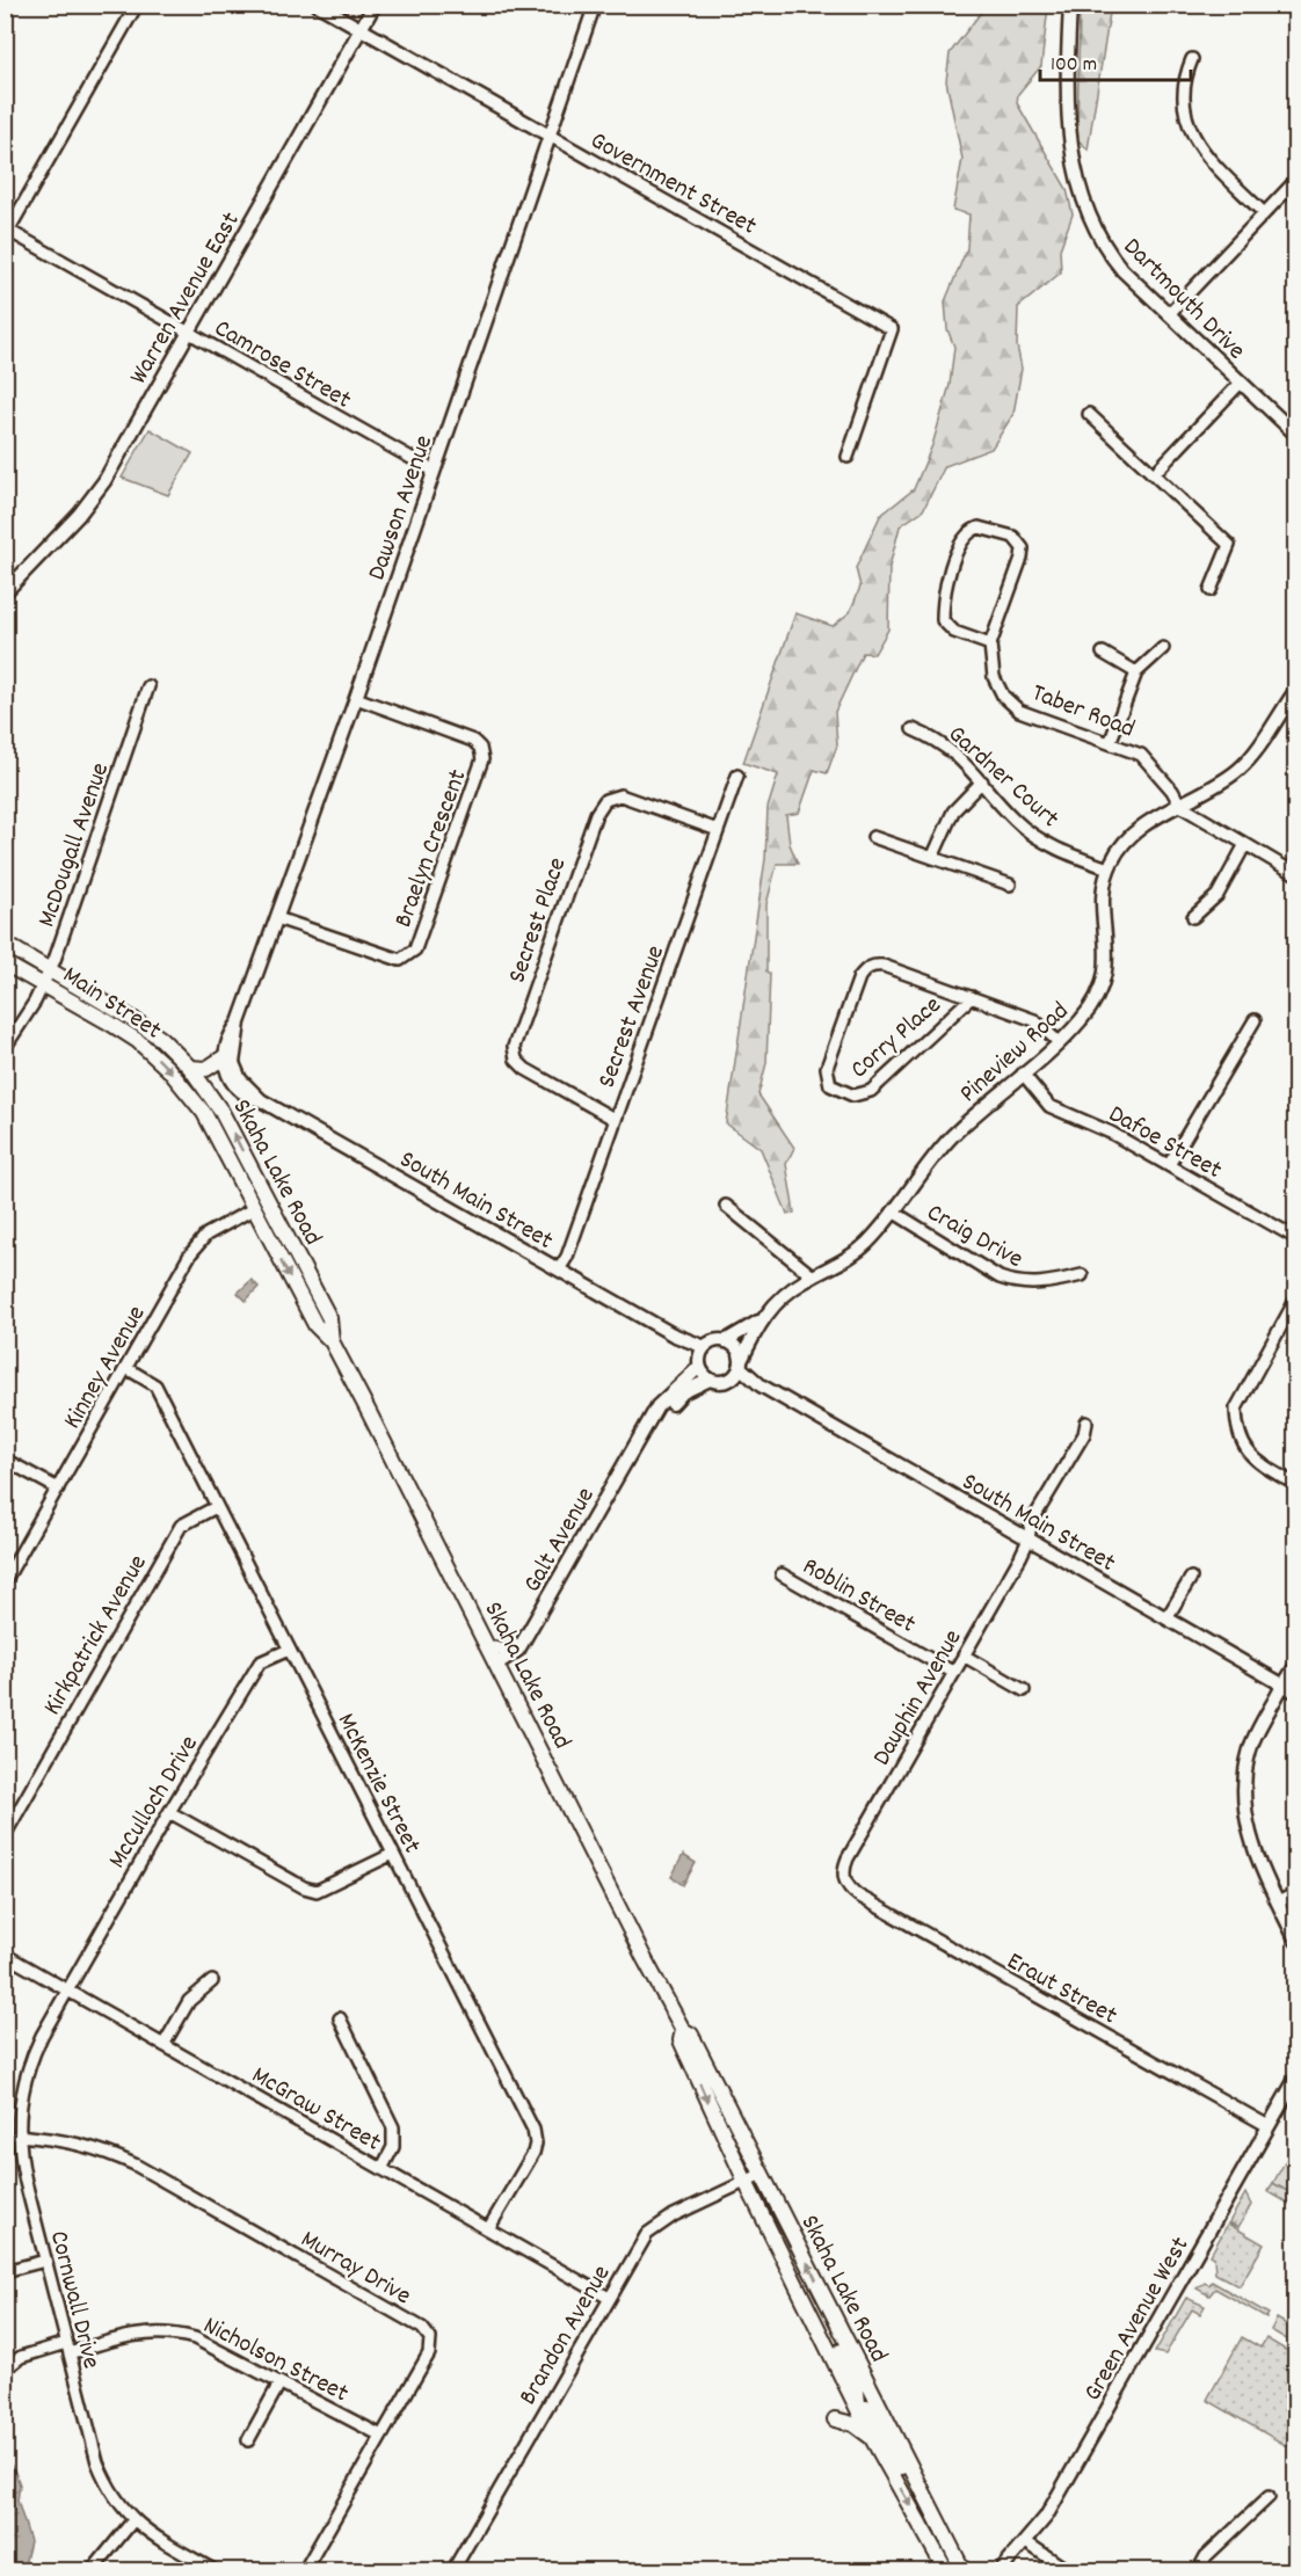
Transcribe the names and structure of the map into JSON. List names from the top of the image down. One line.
{"streets":{"main road":["Main Street","Skaha Lake Road"],"street":["Government Street","Warren Avenue East","Dartmouth Drive","Camrose Street","Dawson Avenue","Taber Road","Gardner Court","McDougall Avenue","Braelyn Crescent","Secrest Place","Secrest Avenue","Corry Place","Pineview Road","Dafoe Street","South Main Street","Craig Drive","Kinney Avenue","Galt Avenue","Roblin Street","Kirkpatrick Avenue","Dauphin Avenue","McKenzie Street","McCulloch Drive","Eraut Street","McGraw Street","Murray Drive","Cornwall Drive","Green Avenue West","Brandon Avenue","Nicholson Street"]},"crossings":[["Government Street","Warren Avenue East"],["Government Street","Dawson Avenue"],["Warren Avenue East","Camrose Street"],["Camrose Street","Dawson Avenue"],["Dawson Avenue","Braelyn Crescent"],["Dawson Avenue","South Main Street"],["Taber Road","Pineview Road"],["Gardner Court","Pineview Road"],["McDougall Avenue","Main Street"],["Secrest Place","Secrest Avenue"],["Main Street","Skaha Lake Road"],["Secrest Avenue","South Main Street"],["Corry Place","Pineview Road"],["Pineview Road","Dafoe Street"],["Pineview Road","South Main Street"],["Pineview Road","Craig Drive"],["Pineview Road","Galt Avenue"],["Skaha Lake Road","Kinney Avenue"],["Skaha Lake Road","Galt Avenue"],["Skaha Lake Road","Brandon Avenue"],["South Main Street","Galt Avenue"],["South Main Street","Dauphin Avenue"],["Kinney Avenue","McKenzie Street"],["Roblin Street","Dauphin Avenue"],["Kirkpatrick Avenue","McKenzie Street"],["Dauphin Avenue","Eraut Street"],["McKenzie Street","McCulloch Drive"],["McKenzie Street","McGraw Street"],["McCulloch Drive","McGraw Street"],["McCulloch Drive","Cornwall Drive"],["Eraut Street","Green Avenue West"],["McGraw Street","Cornwall Drive"],["McGraw Street","Brandon Avenue"],["Murray Drive","Cornwall Drive"],["Murray Drive","Nicholson Street"],["Cornwall Drive","Nicholson Street"]],"scale_bar":"100 m"}
